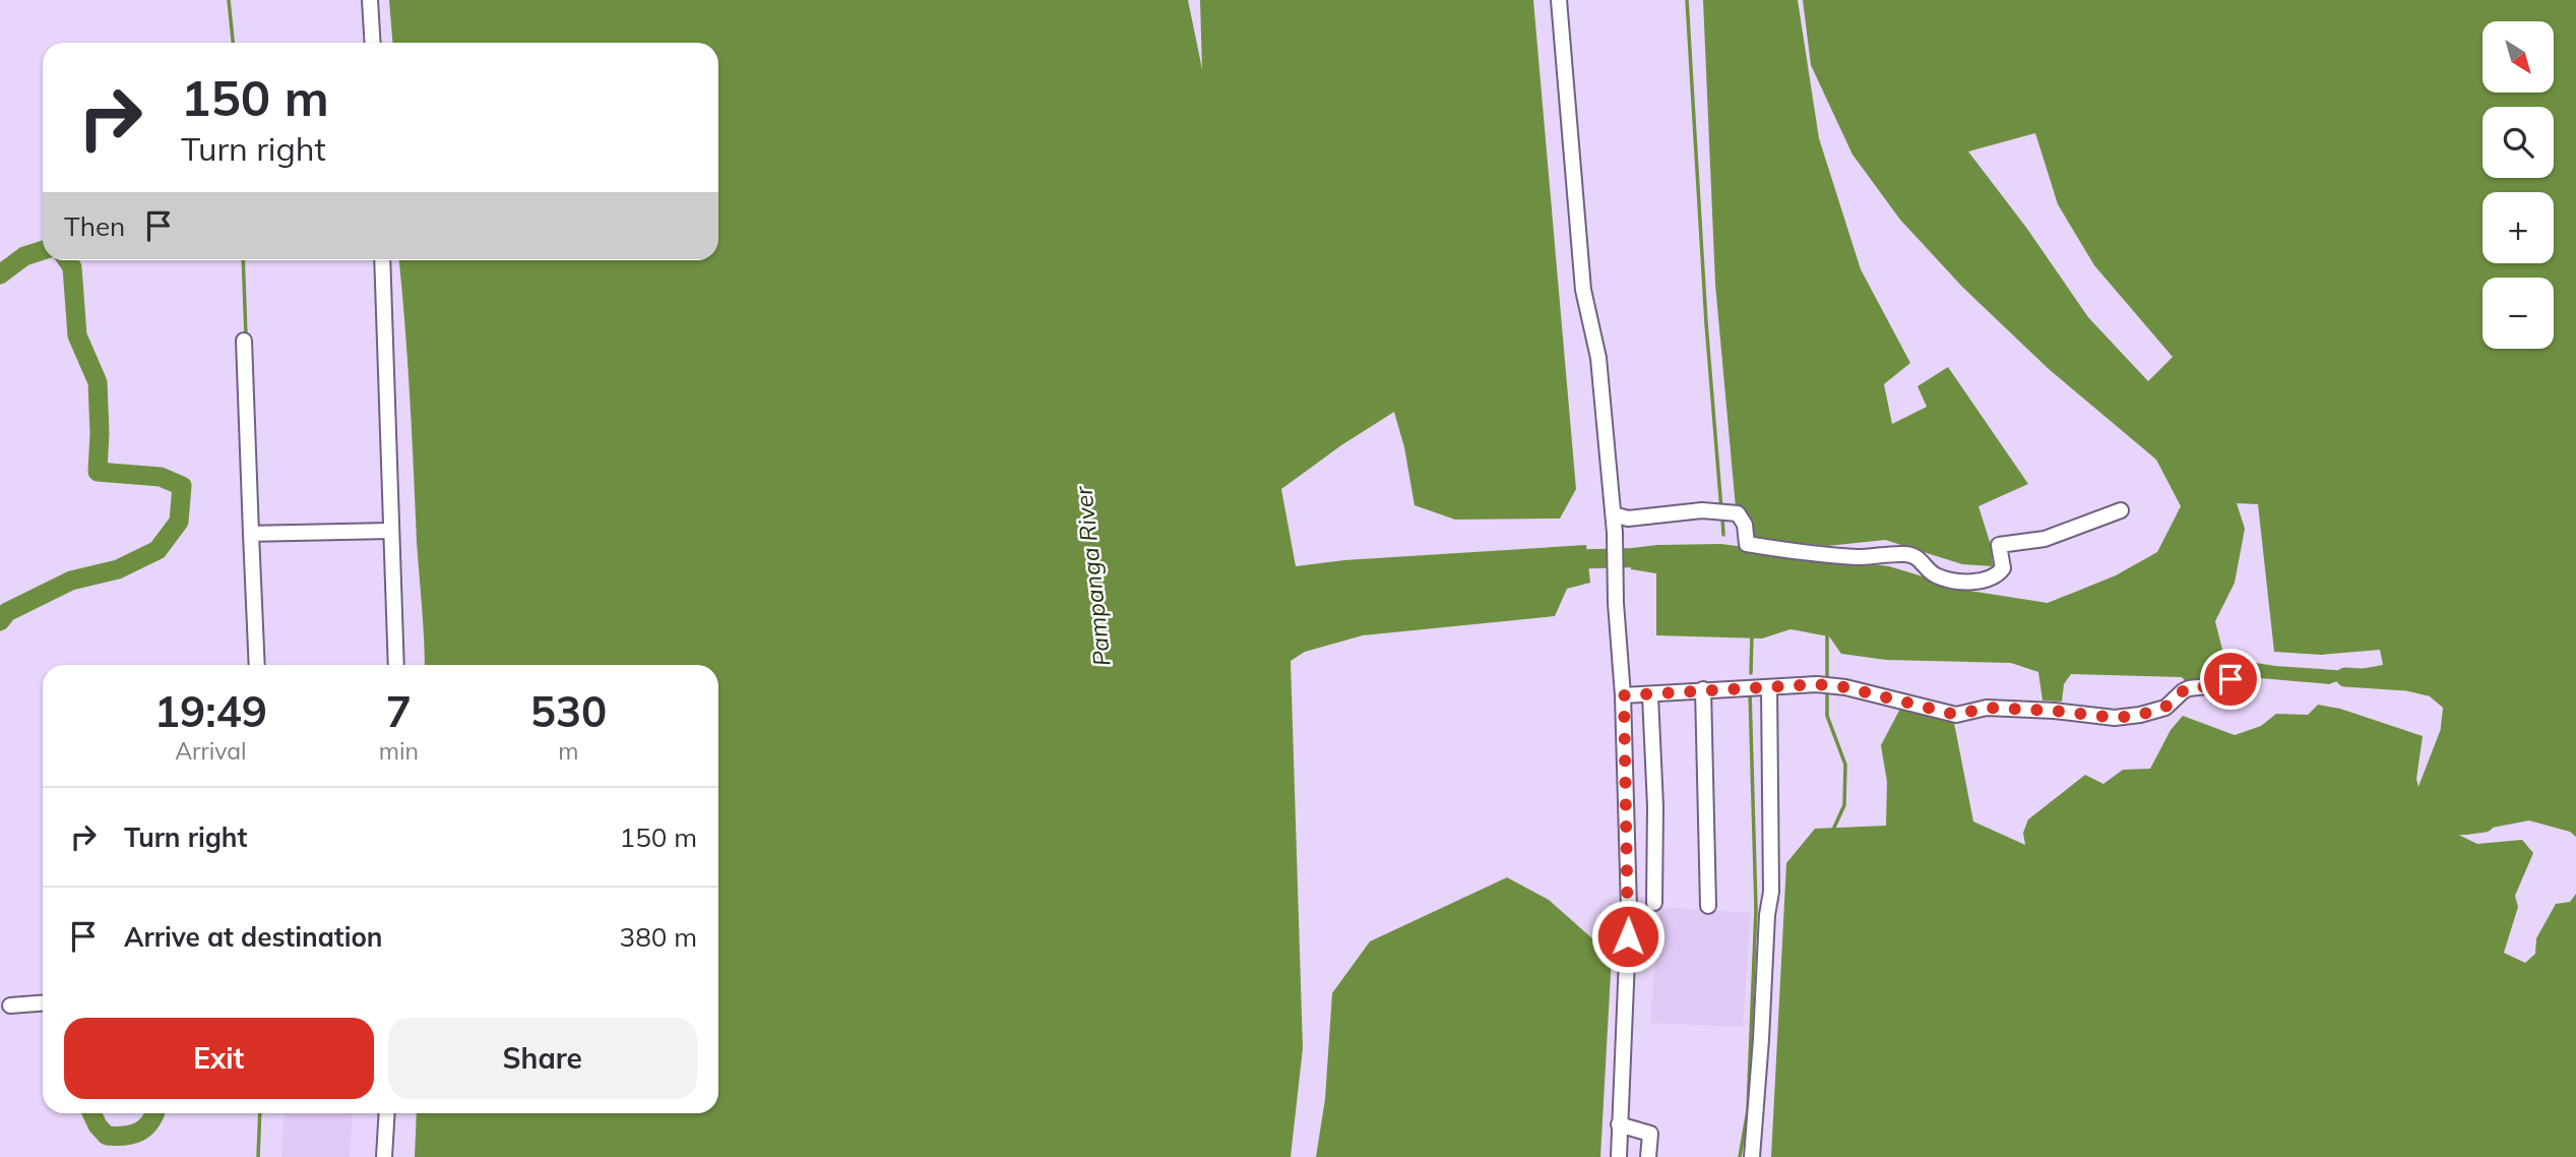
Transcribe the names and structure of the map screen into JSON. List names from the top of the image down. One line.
{"water":["Pampanga River"],"north":"bottom right","page":{"map_buttons":["+","−"],"turn":["150 m","Turn right"],"then":"Then","eta":["19:49","Arrival","7","min","530","m"],"list":[{"name":"Turn right","value":"150 m"},{"name":"Arrive at destination","value":"380 m"}],"buttons":["Exit","Share"]}}
